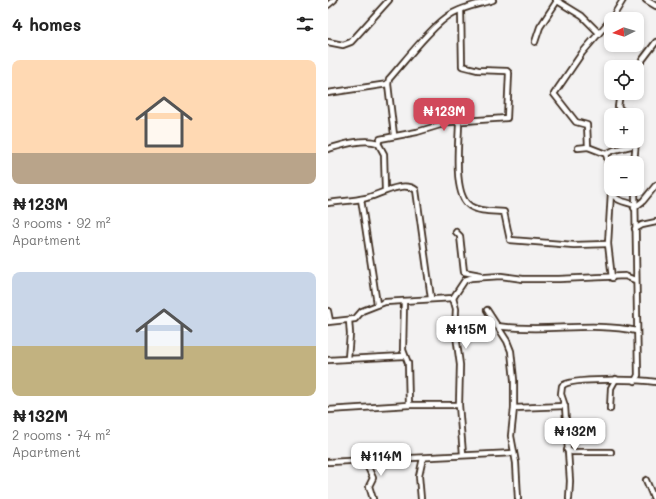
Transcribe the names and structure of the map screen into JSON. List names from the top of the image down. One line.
{"north":"left","page":{"heading":"4 homes","map_buttons":["+","−"],"list":[{"name":"₦123M","note":"3 rooms · 92 m² · Apartment"},{"name":"₦132M","note":"2 rooms · 74 m² · Apartment"}],"price":["₦123M","₦115M","₦132M","₦114M"]}}
